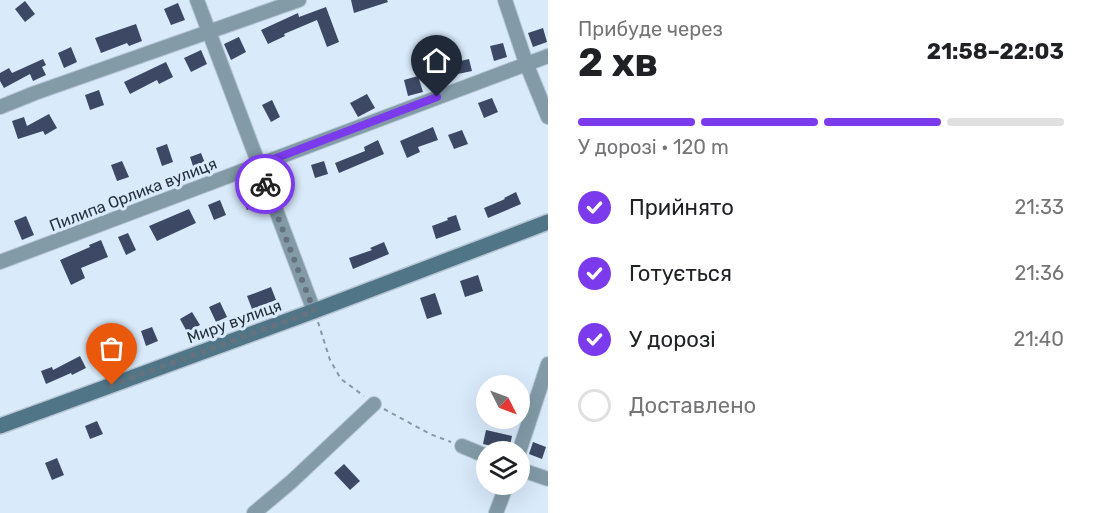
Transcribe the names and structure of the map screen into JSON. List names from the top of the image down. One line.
{"streets":{"street":["Пилипа Орлика вулиця","Миру вулиця"]},"north":"bottom right","page":{"heading":["2 хв","Прибуде через","21:58–22:03"],"bar":"У дорозі · 120 m","list":[["Прийнято","21:33"],["Готується","21:36"],["У дорозі","21:40"],"Доставлено"]}}
